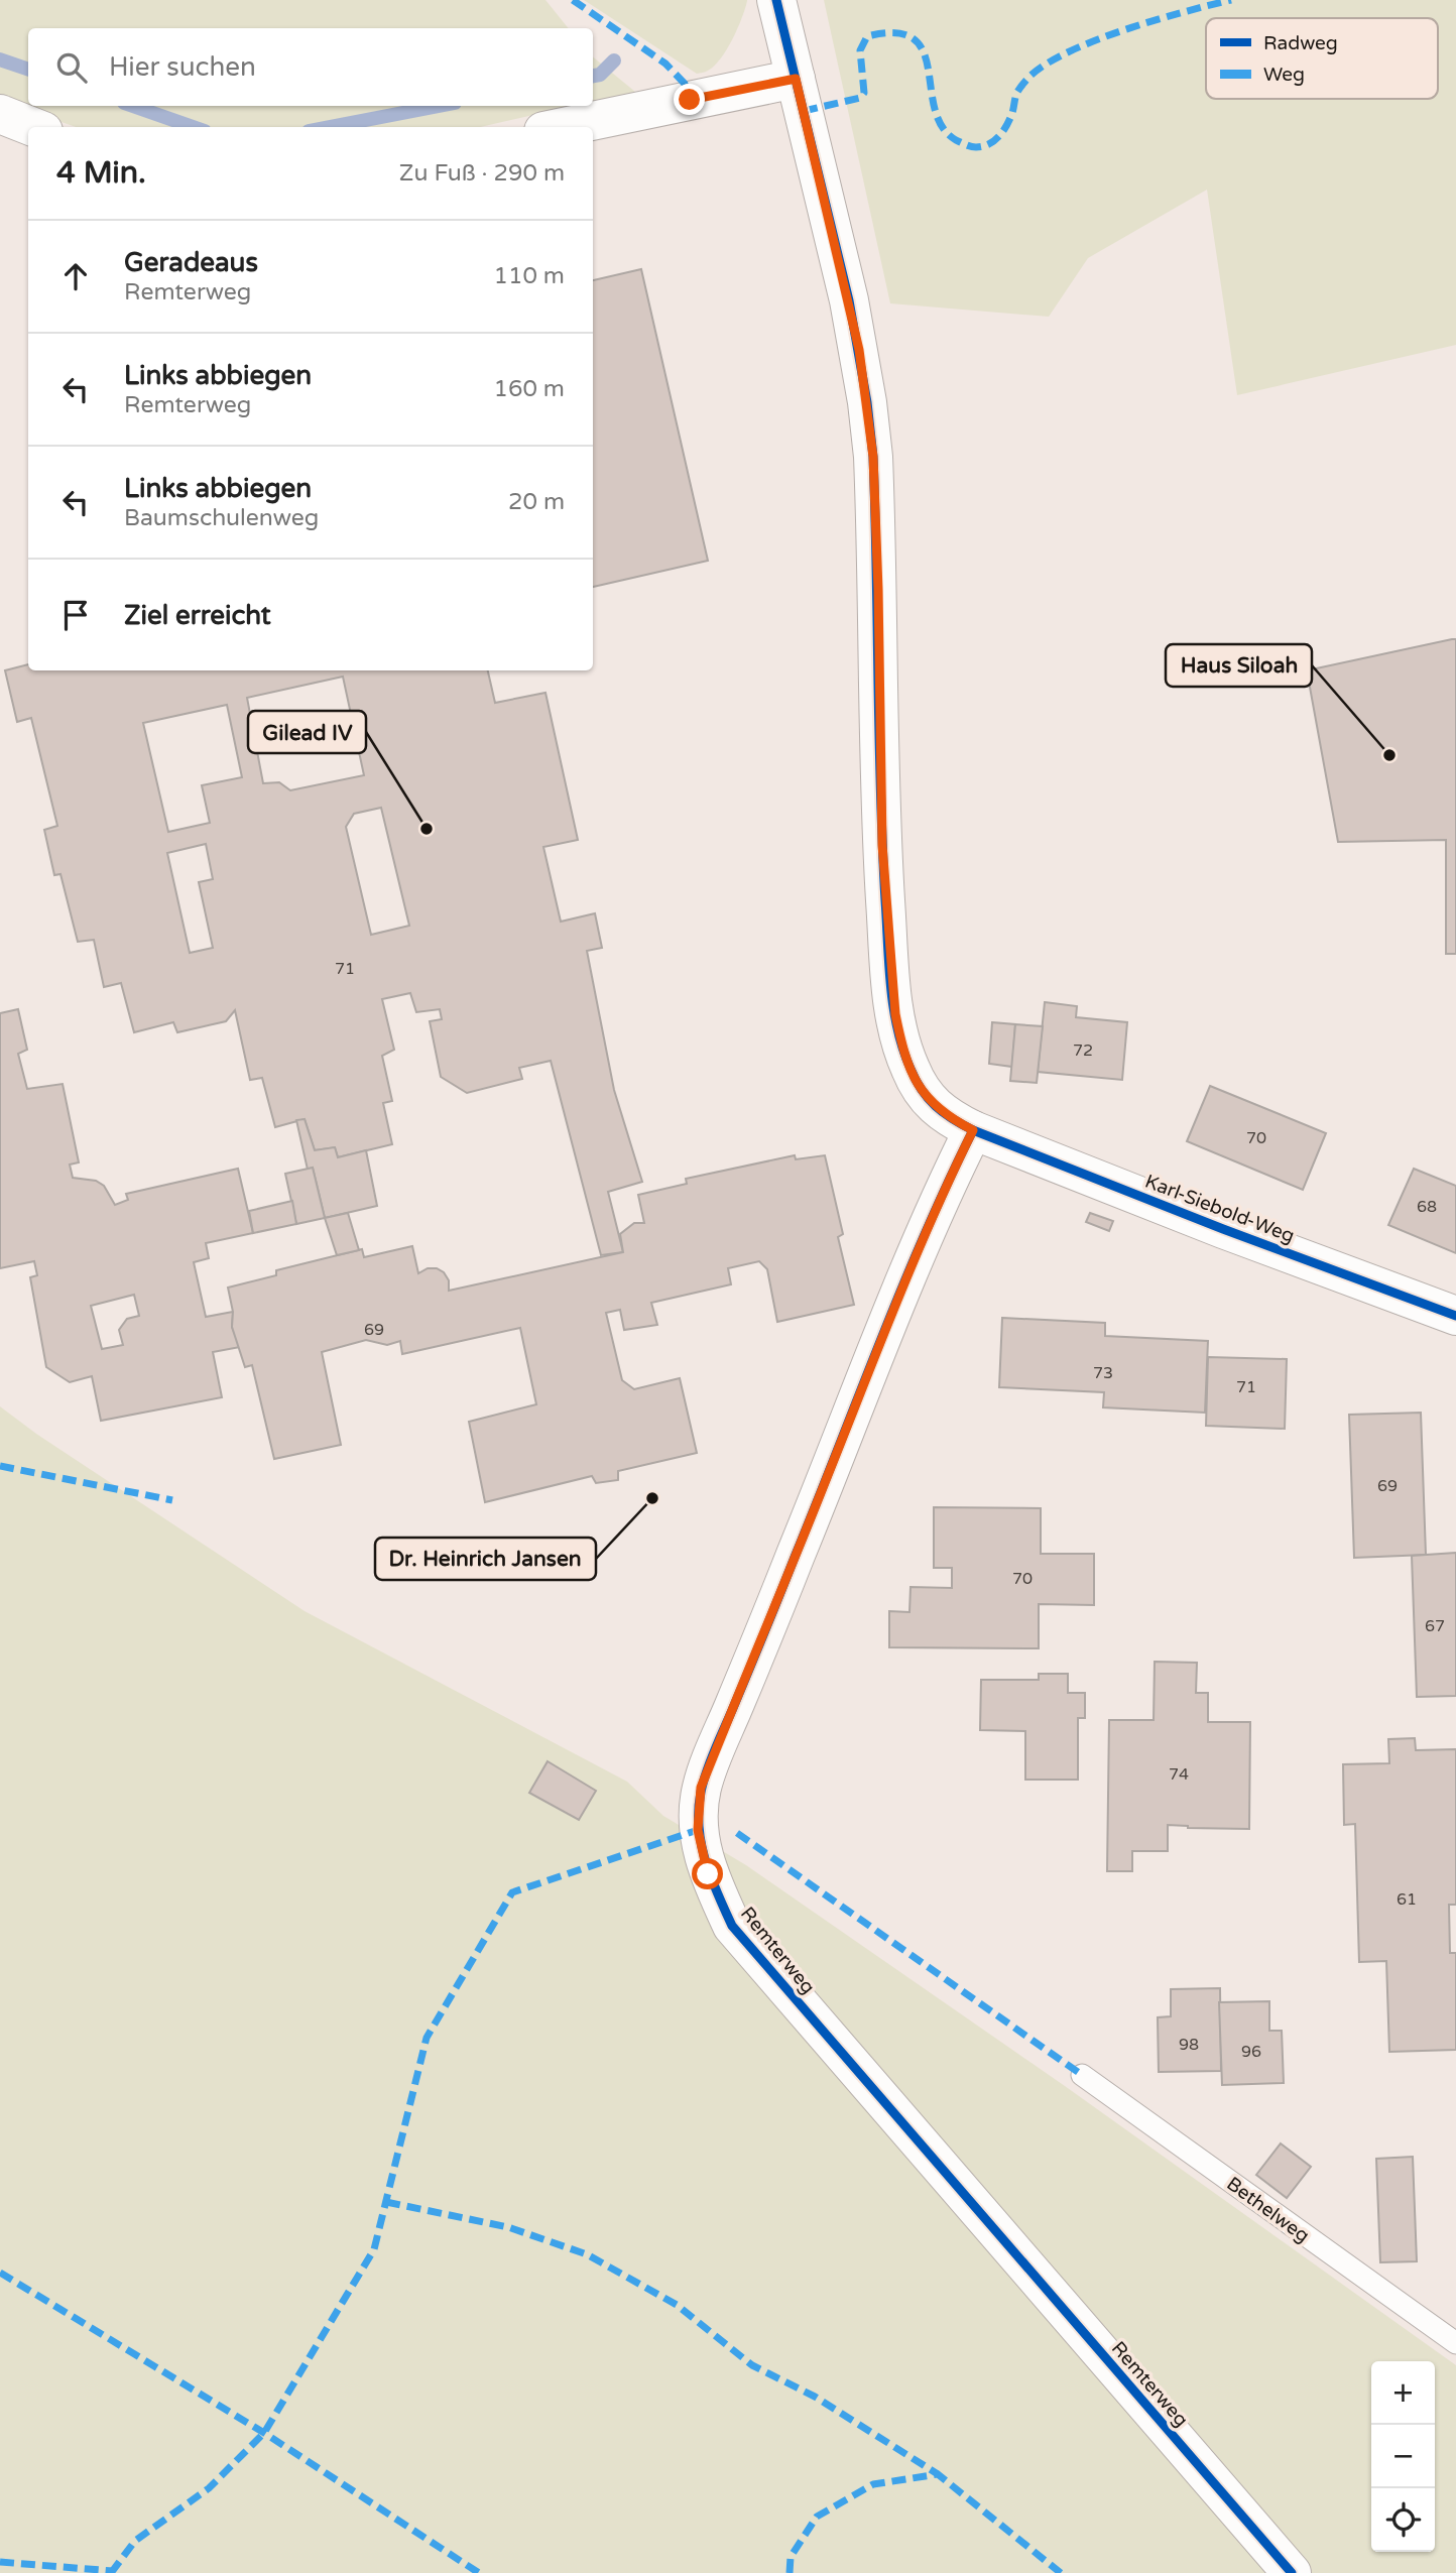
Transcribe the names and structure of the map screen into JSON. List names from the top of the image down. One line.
{"streets":{"street":["Karl-Siebold-Weg","Remterweg"],"lane":["Bethelweg"]},"crossings":[["Karl-Siebold-Weg","Remterweg"]],"places":["Haus Siloah","Gilead IV","Dr. Heinrich Jansen"],"house_numbers":["71","72","70","68","69","73","71","69","70","67","74","61","98","96"],"legend":["Radweg","Weg"],"page":{"search":"Hier suchen","heading":["4 Min.","Zu Fuß · 290 m"],"list":[["Geradeaus","Remterweg","110 m"],["Links abbiegen","Remterweg","160 m"],["Links abbiegen","Baumschulenweg","20 m"],"Ziel erreicht"],"map_buttons":["+","−"]}}
